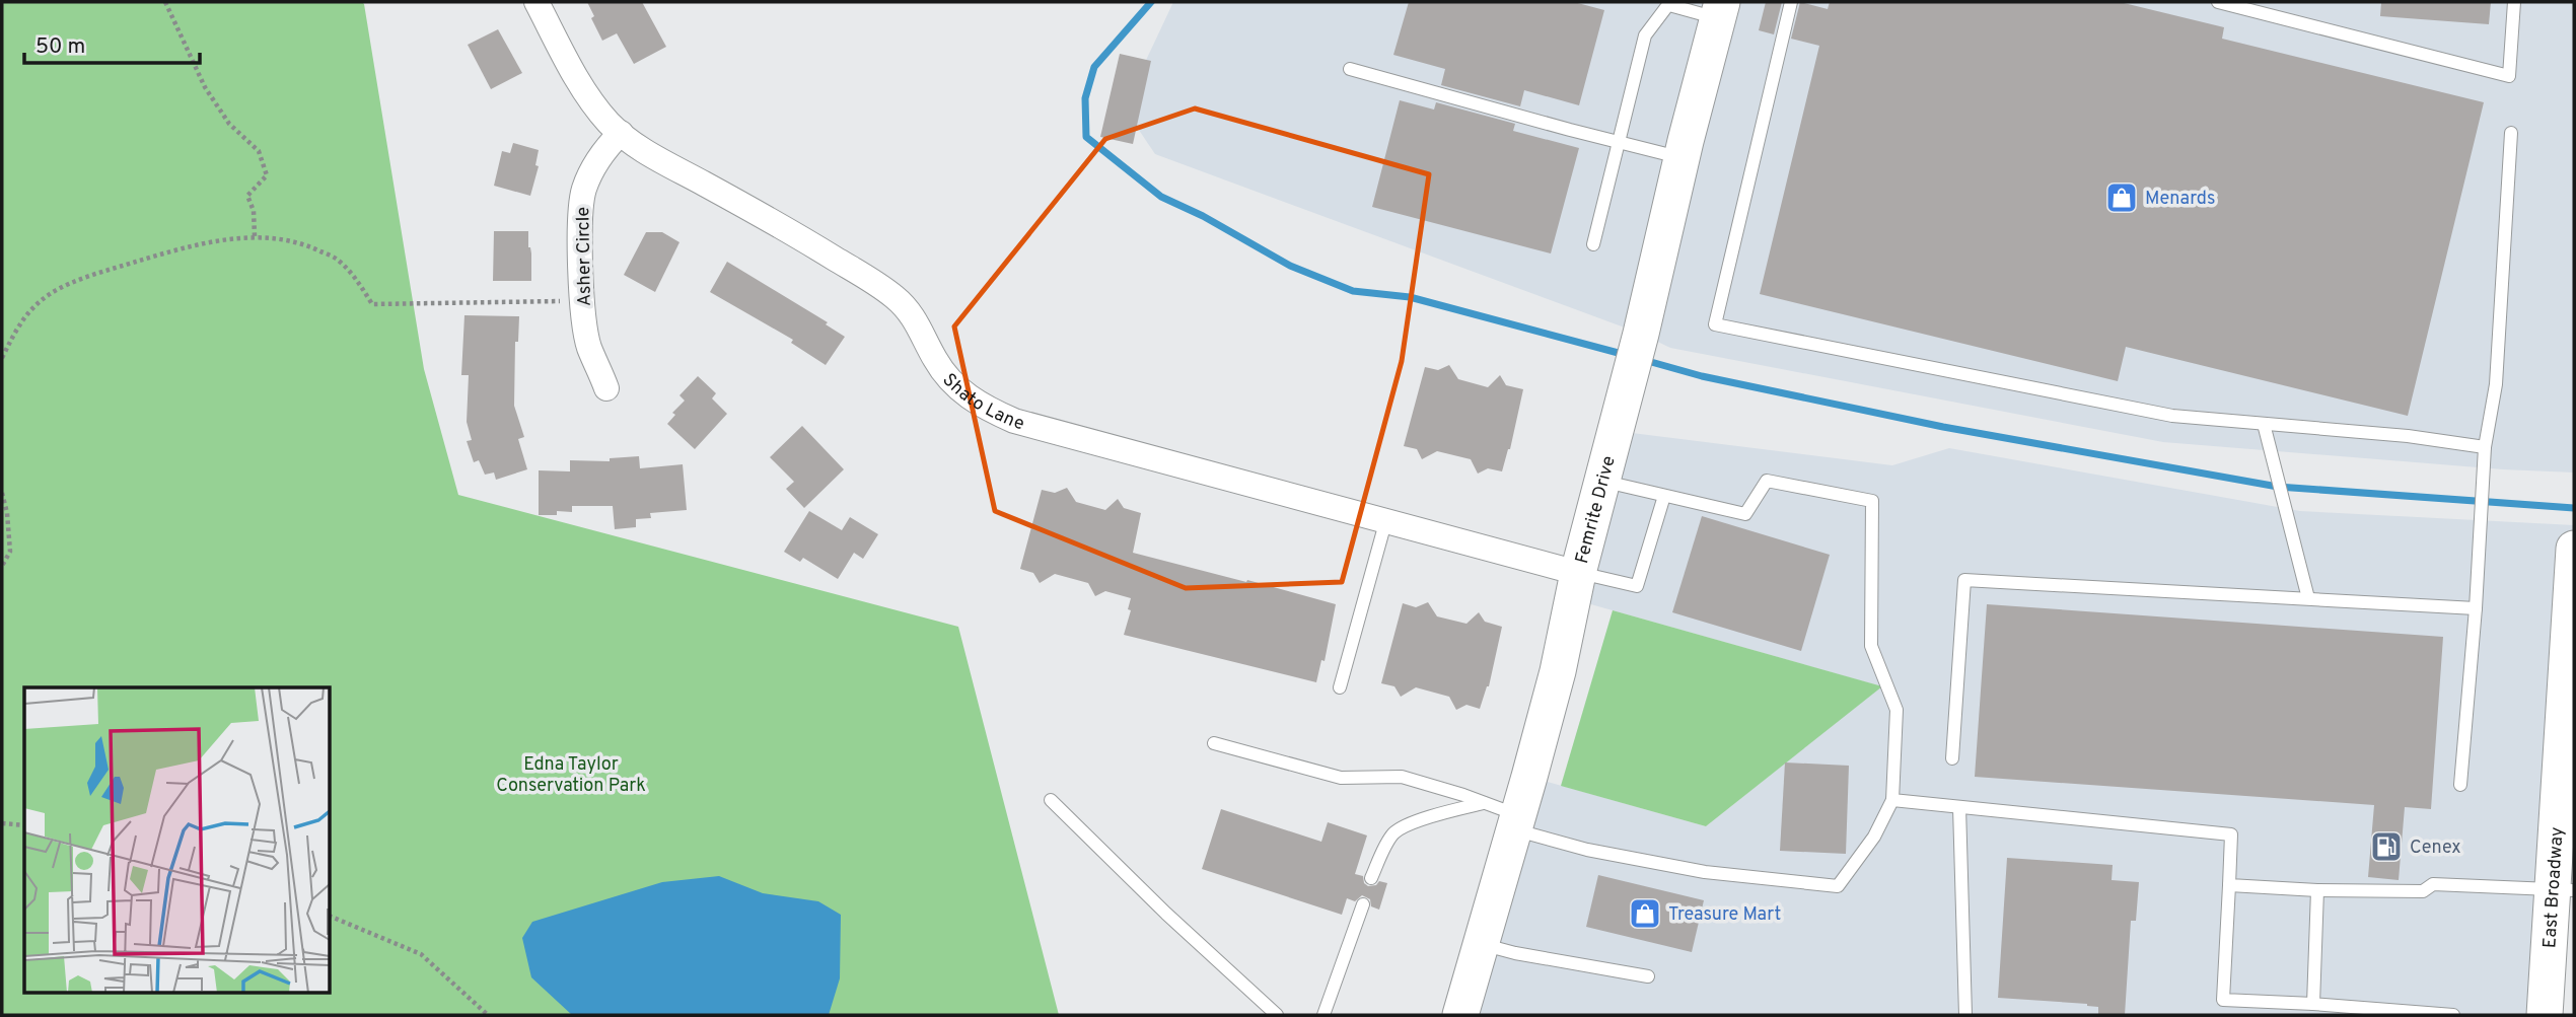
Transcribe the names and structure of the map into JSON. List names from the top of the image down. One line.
{"streets":{"street":["Asher Circle","Shato Lane","Femrite Drive","East Broadway"]},"crossings":[["Asher Circle","Shato Lane"],["Shato Lane","Femrite Drive"]],"parks":["Edna Taylor Conservation Park"],"places":{"shop":["Menards","Treasure Mart"],"fuel station":["Cenex"]},"scale_bar":"50 m"}
